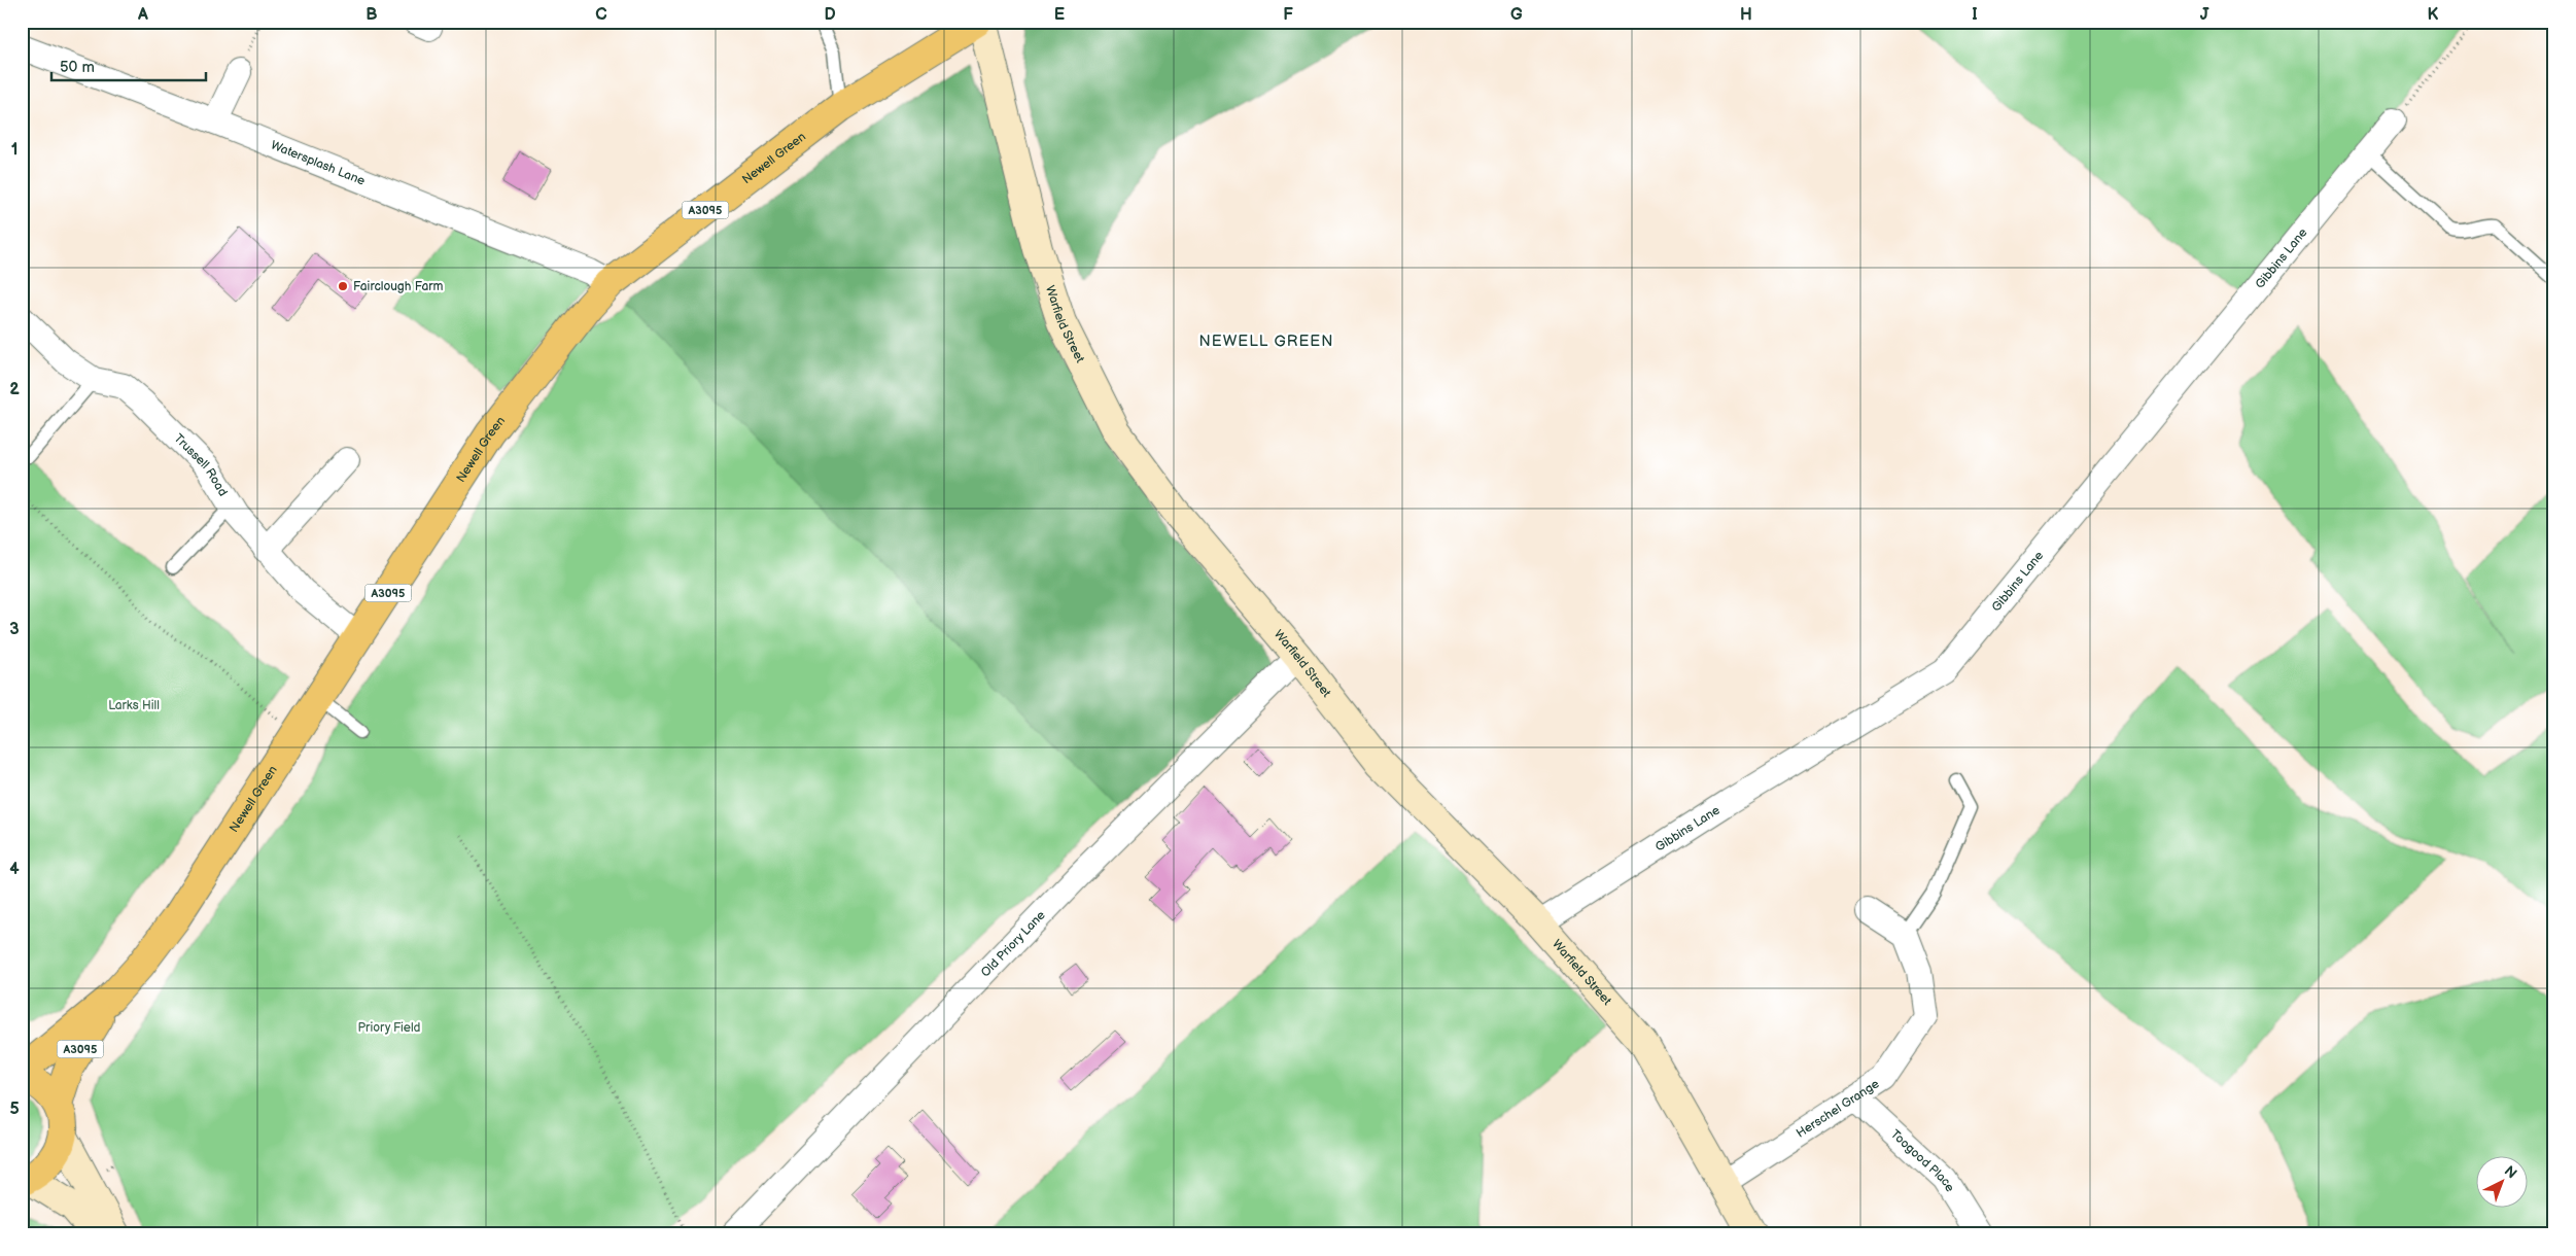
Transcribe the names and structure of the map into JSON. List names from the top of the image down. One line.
{"streets":{"main road":["Newell Green","A3095","Warfield Street"],"street":["Watersplash Lane","Gibbins Lane","Trussell Road","Old Priory Lane","Herschel Grange","Toogood Place"]},"crossings":[["Newell Green","Watersplash Lane"],["Newell Green","Trussell Road"],["Gibbins Lane","Warfield Street"],["Warfield Street","Old Priory Lane"],["Warfield Street","Herschel Grange"],["Herschel Grange","Toogood Place"]],"districts":["NEWELL GREEN"],"parks":["Larks Hill","Priory Field"],"places":["Fairclough Farm"],"scale_bar":"50 m","north":"top right","grid":{"columns":["A","B","C","D","E","F","G","H","I","J","K"],"rows":["1","2","3","4","5"]}}
